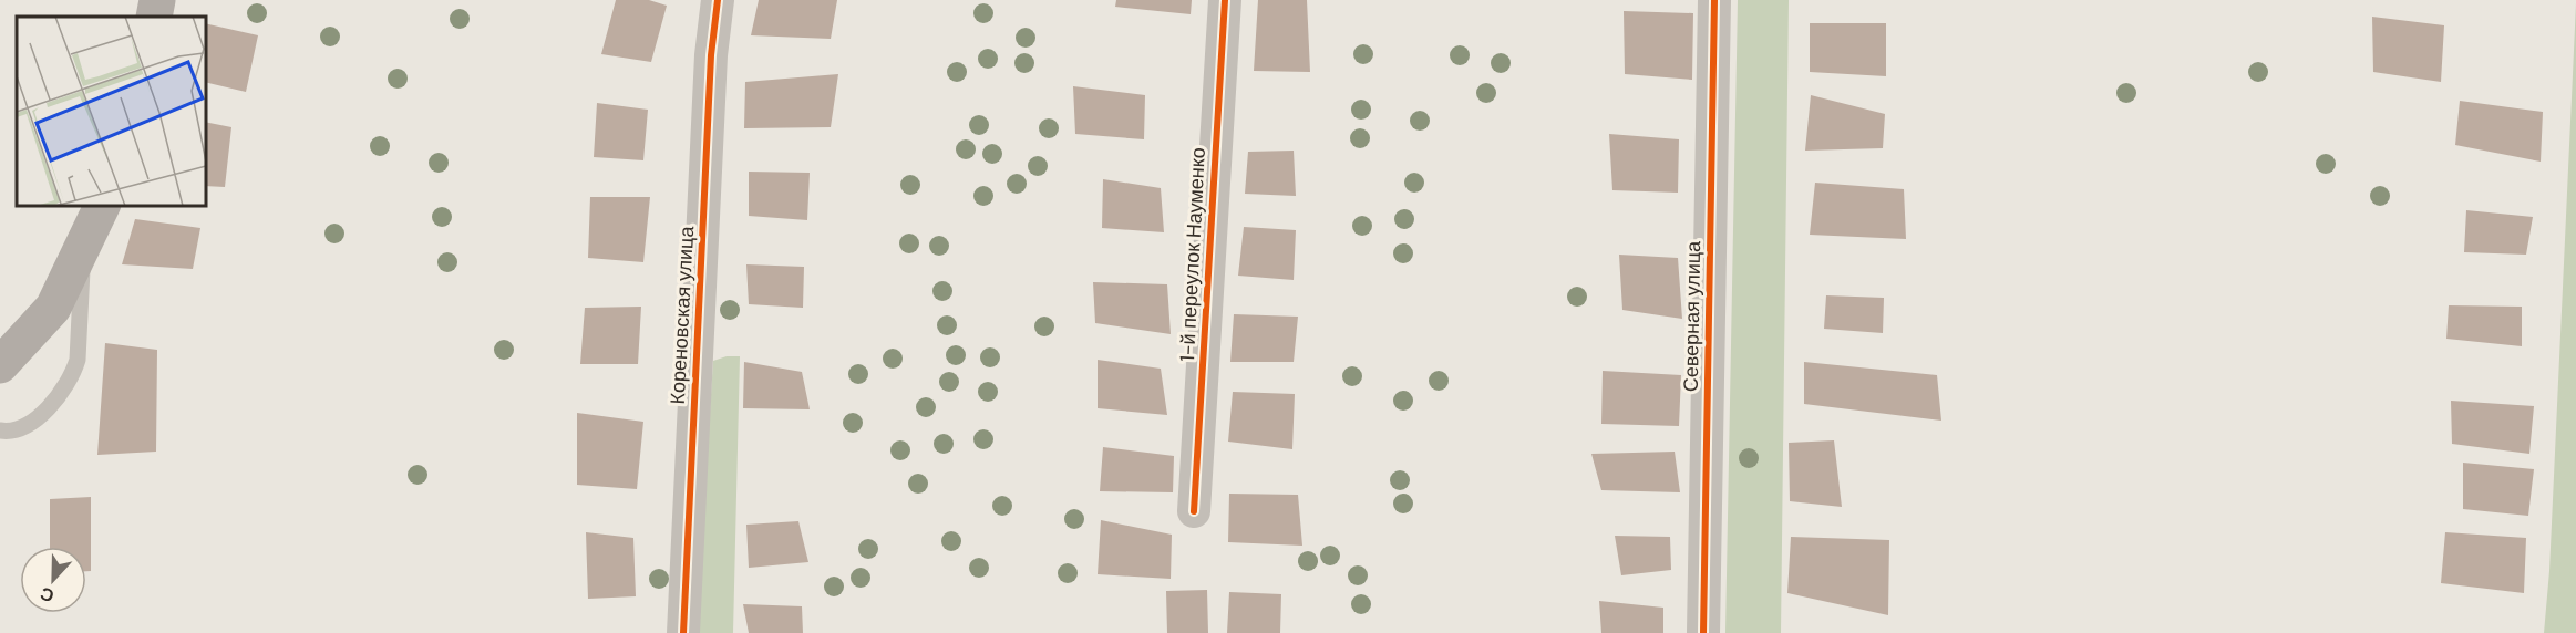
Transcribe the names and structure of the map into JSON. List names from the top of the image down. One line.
{"streets":{"street":["1-й переулок Науменко","Кореновская улица","Северная улица"]},"north":"bottom"}
